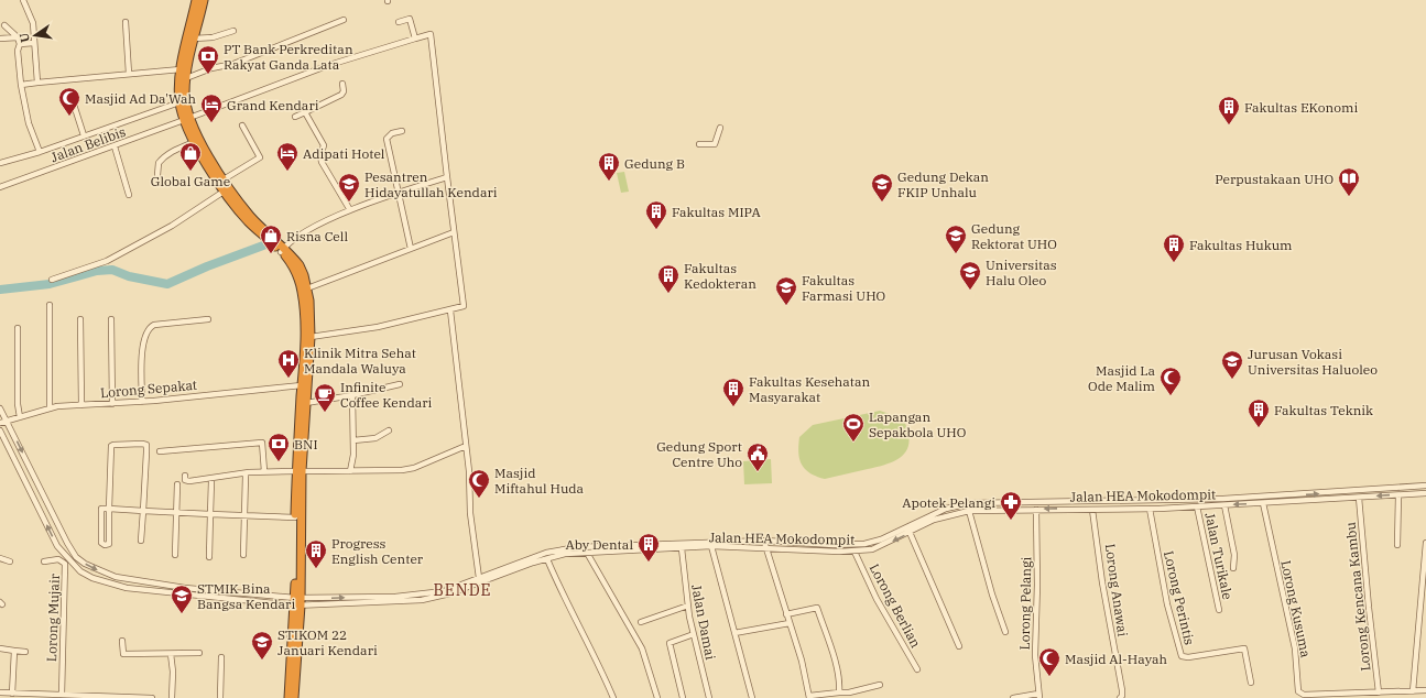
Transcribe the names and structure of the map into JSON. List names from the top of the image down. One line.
{"streets":{"street":["Jalan Belibis","Lorong Sepakat","Jalan HEA Mokodompit","Jalan Turikale","Lorong Anawai","Lorong Kencana Kambu","Lorong Perintis","Lorong Pelangi","Lorong Berlian","Lorong Kusuma","Lorong Mujair","Jalan Damai"]},"crossings":[["Jalan HEA Mokodompit","Jalan Turikale"],["Jalan HEA Mokodompit","Lorong Anawai"],["Jalan HEA Mokodompit","Lorong Kencana Kambu"],["Jalan HEA Mokodompit","Lorong Perintis"],["Jalan HEA Mokodompit","Lorong Pelangi"],["Jalan HEA Mokodompit","Lorong Berlian"],["Jalan HEA Mokodompit","Lorong Kusuma"],["Jalan HEA Mokodompit","Jalan Damai"],["Lorong Kencana Kambu","Lorong Kusuma"]],"districts":["BENDE"],"places":{"bank":["PT Bank Perkreditan Rakyat Ganda Lata","BNI"],"mosque":["Masjid Ad Da'Wah","Masjid La Ode Malim","Masjid Miftahul Huda","Masjid Al-Hayah"],"hotel":["Grand Kendari","Adipati Hotel"],"building":["Fakultas EKonomi","Gedung B","Fakultas MIPA","Fakultas Hukum","Fakultas Kedokteran","Fakultas Kesehatan Masyarakat","Fakultas Teknik","Aby Dental","Progress English Center"],"shop":["Global Game","Risna Cell"],"library":["Perpustakaan UHO"],"school or university":["Pesantren Hidayatullah Kendari","Gedung Dekan FKIP Unhalu","Gedung Rektorat UHO","Universitas Halu Oleo","Fakultas Farmasi UHO","Jurusan Vokasi Universitas Haluoleo","STMIK Bina Bangsa Kendari","STIKOM 22 Januari Kendari"],"hospital":["Klinik Mitra Sehat Mandala Waluya"],"cafe":["Infinite Coffee Kendari"],"sports":["Lapangan Sepakbola UHO"],"public building":["Gedung Sport Centre Uho"],"pharmacy":["Apotek Pelangi"]},"north":"left"}
